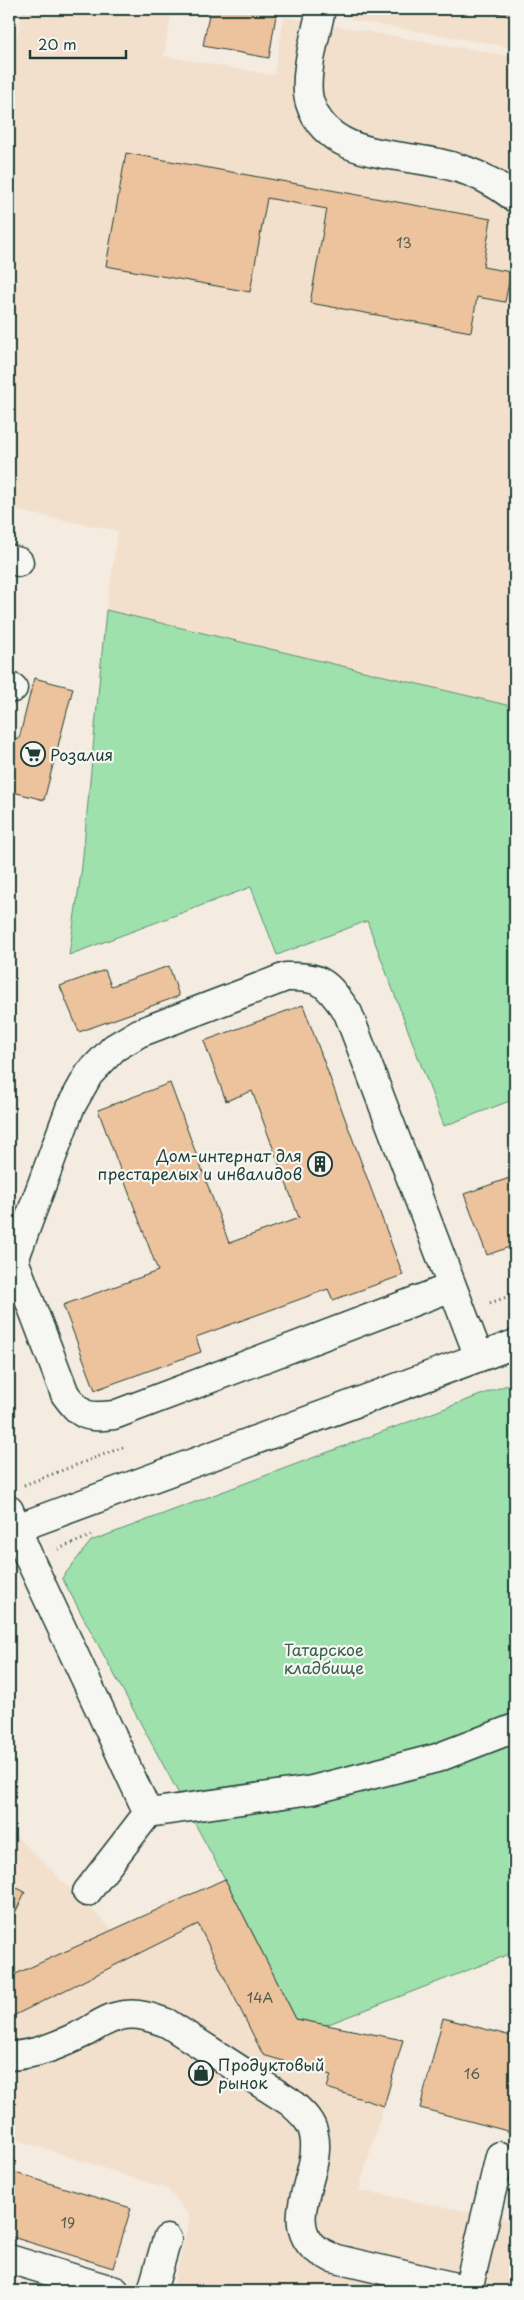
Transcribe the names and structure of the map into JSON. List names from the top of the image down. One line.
{"parks":["Татарское кладбище"],"places":{"supermarket":["Розалия"],"building":["Дом-интернат для престарелых и инвалидов"],"shop":["Продуктовый рынок"]},"house_numbers":["13","14А","16","19"],"scale_bar":"20 m"}
